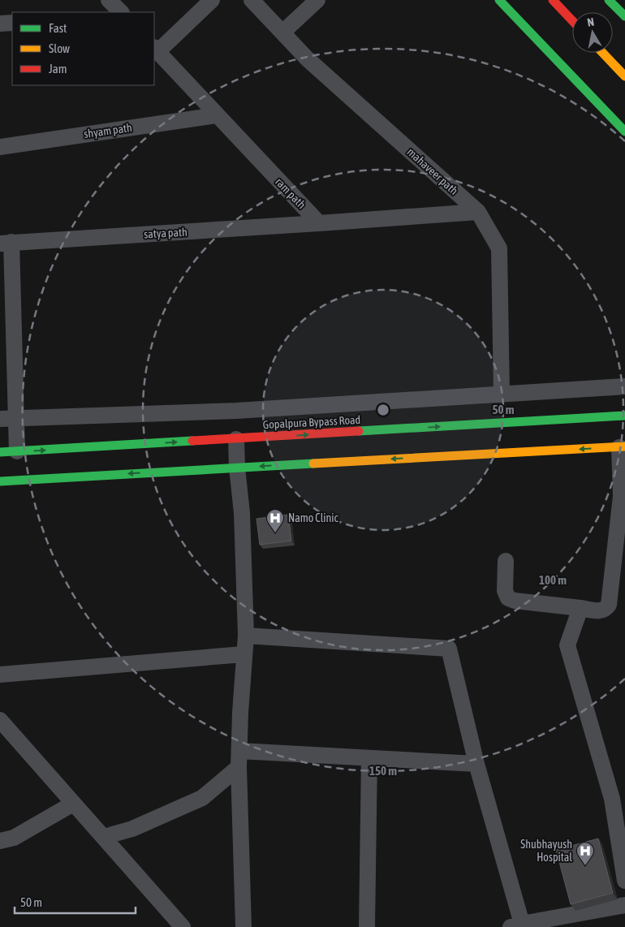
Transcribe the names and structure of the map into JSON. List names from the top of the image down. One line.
{"streets":{"main road":["Gopalpura Bypass Road"],"street":["shyam path","mahaveer path","ram path","satya path"]},"crossings":[["shyam path","ram path"],["ram path","satya path"]],"places":{"hospital":["Namo Clinic","Shubhayush Hospital"]},"legend":["Fast","Slow","Jam"],"scale_bar":"50 m","north":"top","rings":["50 m","100 m","150 m"]}
